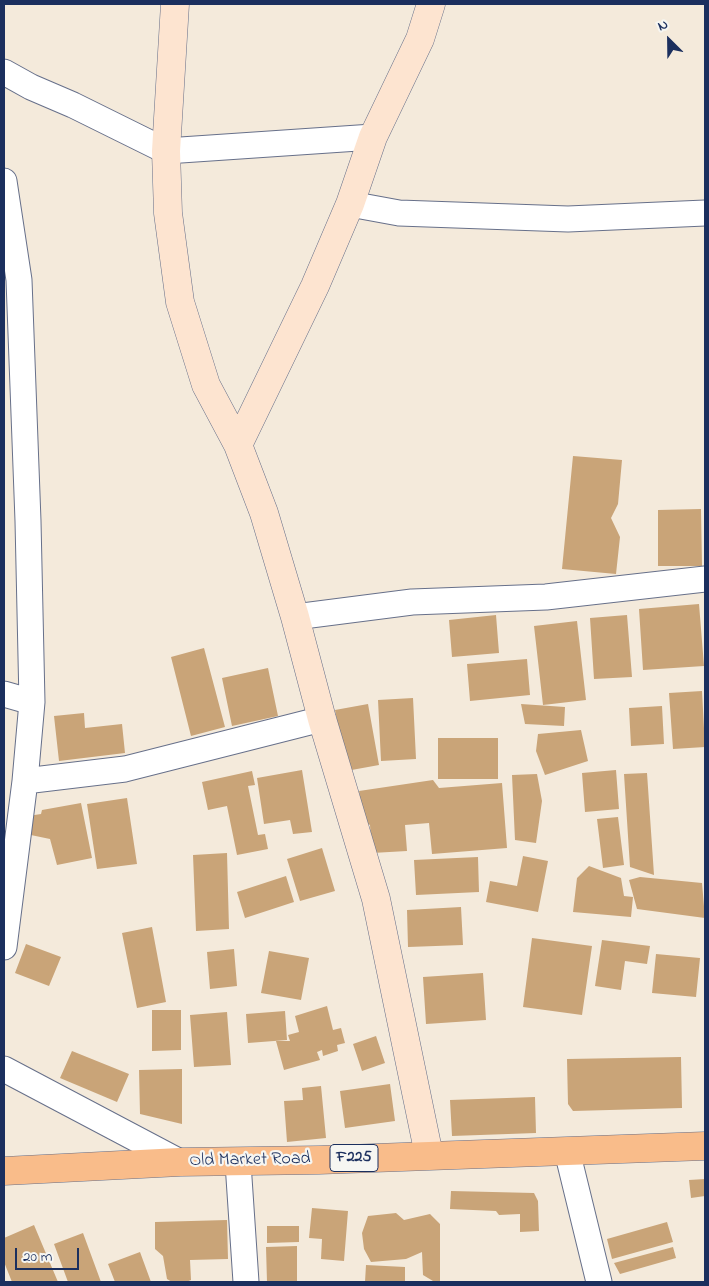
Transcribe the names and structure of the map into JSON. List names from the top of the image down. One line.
{"streets":{"main road":["F225","Old Market Road"]},"scale_bar":"20 m","north":"top left"}
